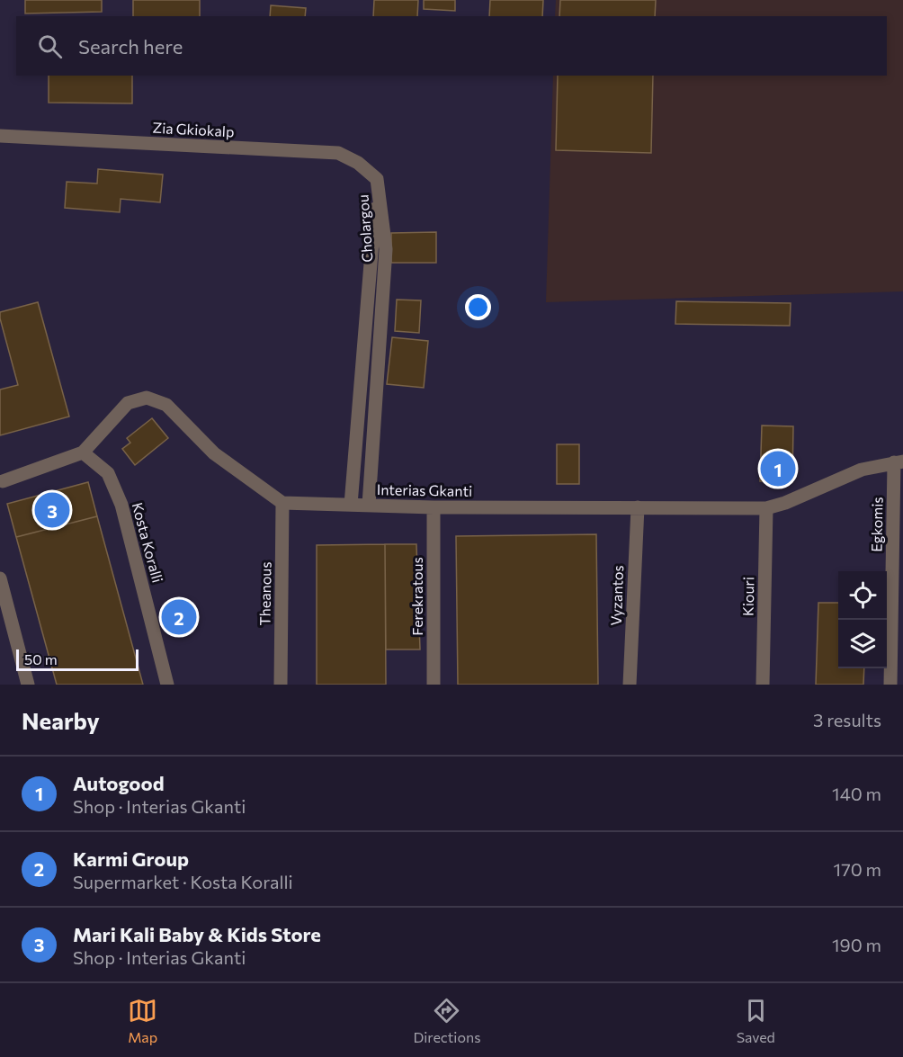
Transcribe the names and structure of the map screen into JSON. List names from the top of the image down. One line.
{"streets":{"street":["Zia Gkiokalp","Cholargou","Interias Gkanti","Egkomis","Kosta Koralli","Theanous","Vyzantos","Ferekratous","Kiouri"]},"crossings":[["Zia Gkiokalp","Cholargou"],["Cholargou","Interias Gkanti"],["Interias Gkanti","Egkomis"],["Interias Gkanti","Theanous"],["Interias Gkanti","Vyzantos"],["Interias Gkanti","Ferekratous"],["Interias Gkanti","Kiouri"]],"scale_bar":"50 m","page":{"search":"Search here","pins":["1","3","2"],"scale":"50 m","heading":["Nearby","3 results"],"list":[{"mark":"1","name":"Autogood","note":"Shop · Interias Gkanti","value":"140 m"},{"mark":"2","name":"Karmi Group","note":"Supermarket · Kosta Koralli","value":"170 m"},{"mark":"3","name":"Mari Kali Baby & Kids Store","note":"Shop · Interias Gkanti","value":"190 m"}],"nav":["Map","Directions","Saved"]}}
